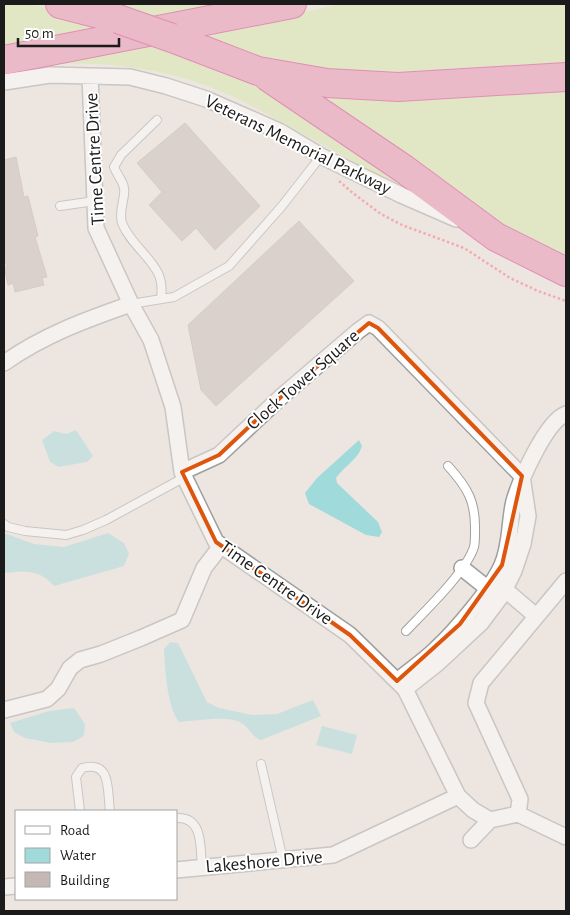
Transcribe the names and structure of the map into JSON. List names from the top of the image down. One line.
{"streets":{"street":["Veterans Memorial Parkway","Time Centre Drive","Clock Tower Square","Lakeshore Drive"]},"crossings":[["Veterans Memorial Parkway","Time Centre Drive"],["Time Centre Drive","Clock Tower Square"],["Time Centre Drive","Lakeshore Drive"]],"legend":["Road","Water","Building"],"scale_bar":"50 m"}
